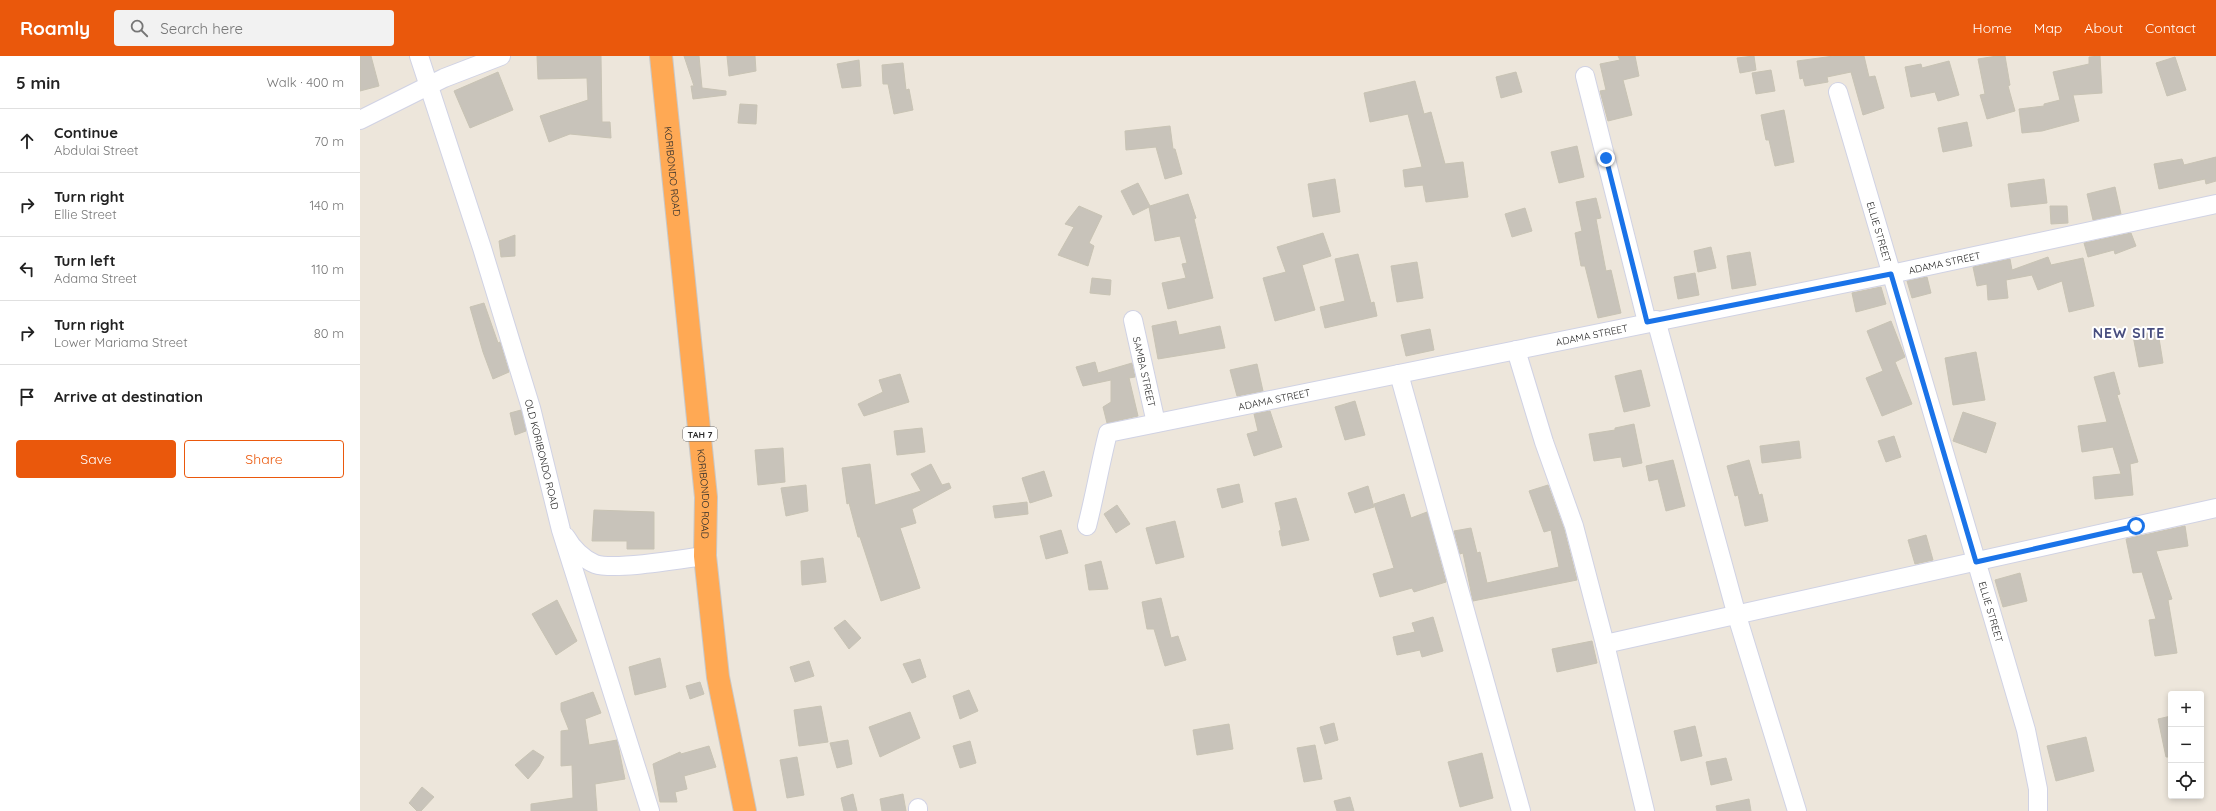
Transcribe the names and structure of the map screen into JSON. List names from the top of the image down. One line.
{"streets":{"highway":["KORIBONDO ROAD","TAH 7"],"street":["ELLIE STREET","ADAMA STREET","SAMBA STREET","OLD KORIBONDO ROAD"]},"crossings":[["ELLIE STREET","ADAMA STREET"],["ADAMA STREET","SAMBA STREET"]],"districts":["NEW SITE"],"page":{"header":"Roamly","search":"Search here","nav":["Home","Map","About","Contact"],"heading":["5 min","Walk · 400 m"],"list":[["Continue","Abdulai Street","70 m"],["Turn right","Ellie Street","140 m"],["Turn left","Adama Street","110 m"],["Turn right","Lower Mariama Street","80 m"],"Arrive at destination"],"buttons":["Save","Share"],"map_buttons":["+","−"]}}
